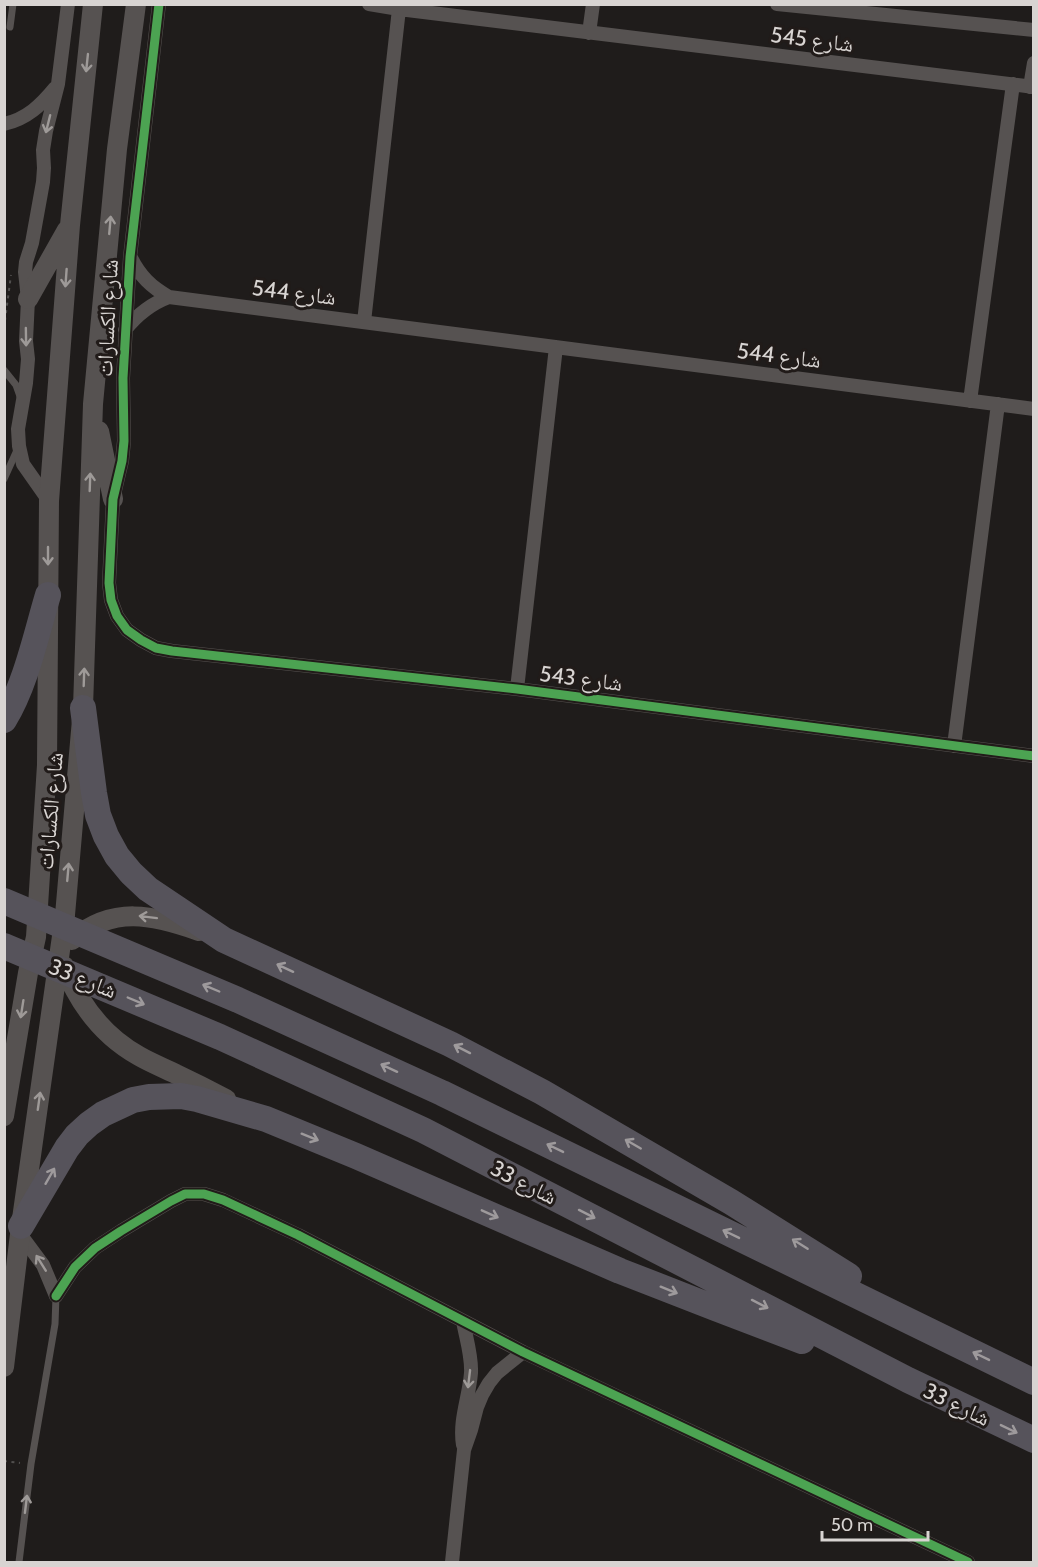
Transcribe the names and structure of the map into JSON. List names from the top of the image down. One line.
{"streets":{"highway":["شارع 33"],"street":["شارع 545","شارع 544","شارع الكسارات","شارع 543"]},"crossings":[["شارع 544","شارع الكسارات"],["شارع الكسارات","شارع 543"]],"scale_bar":"50 m"}
